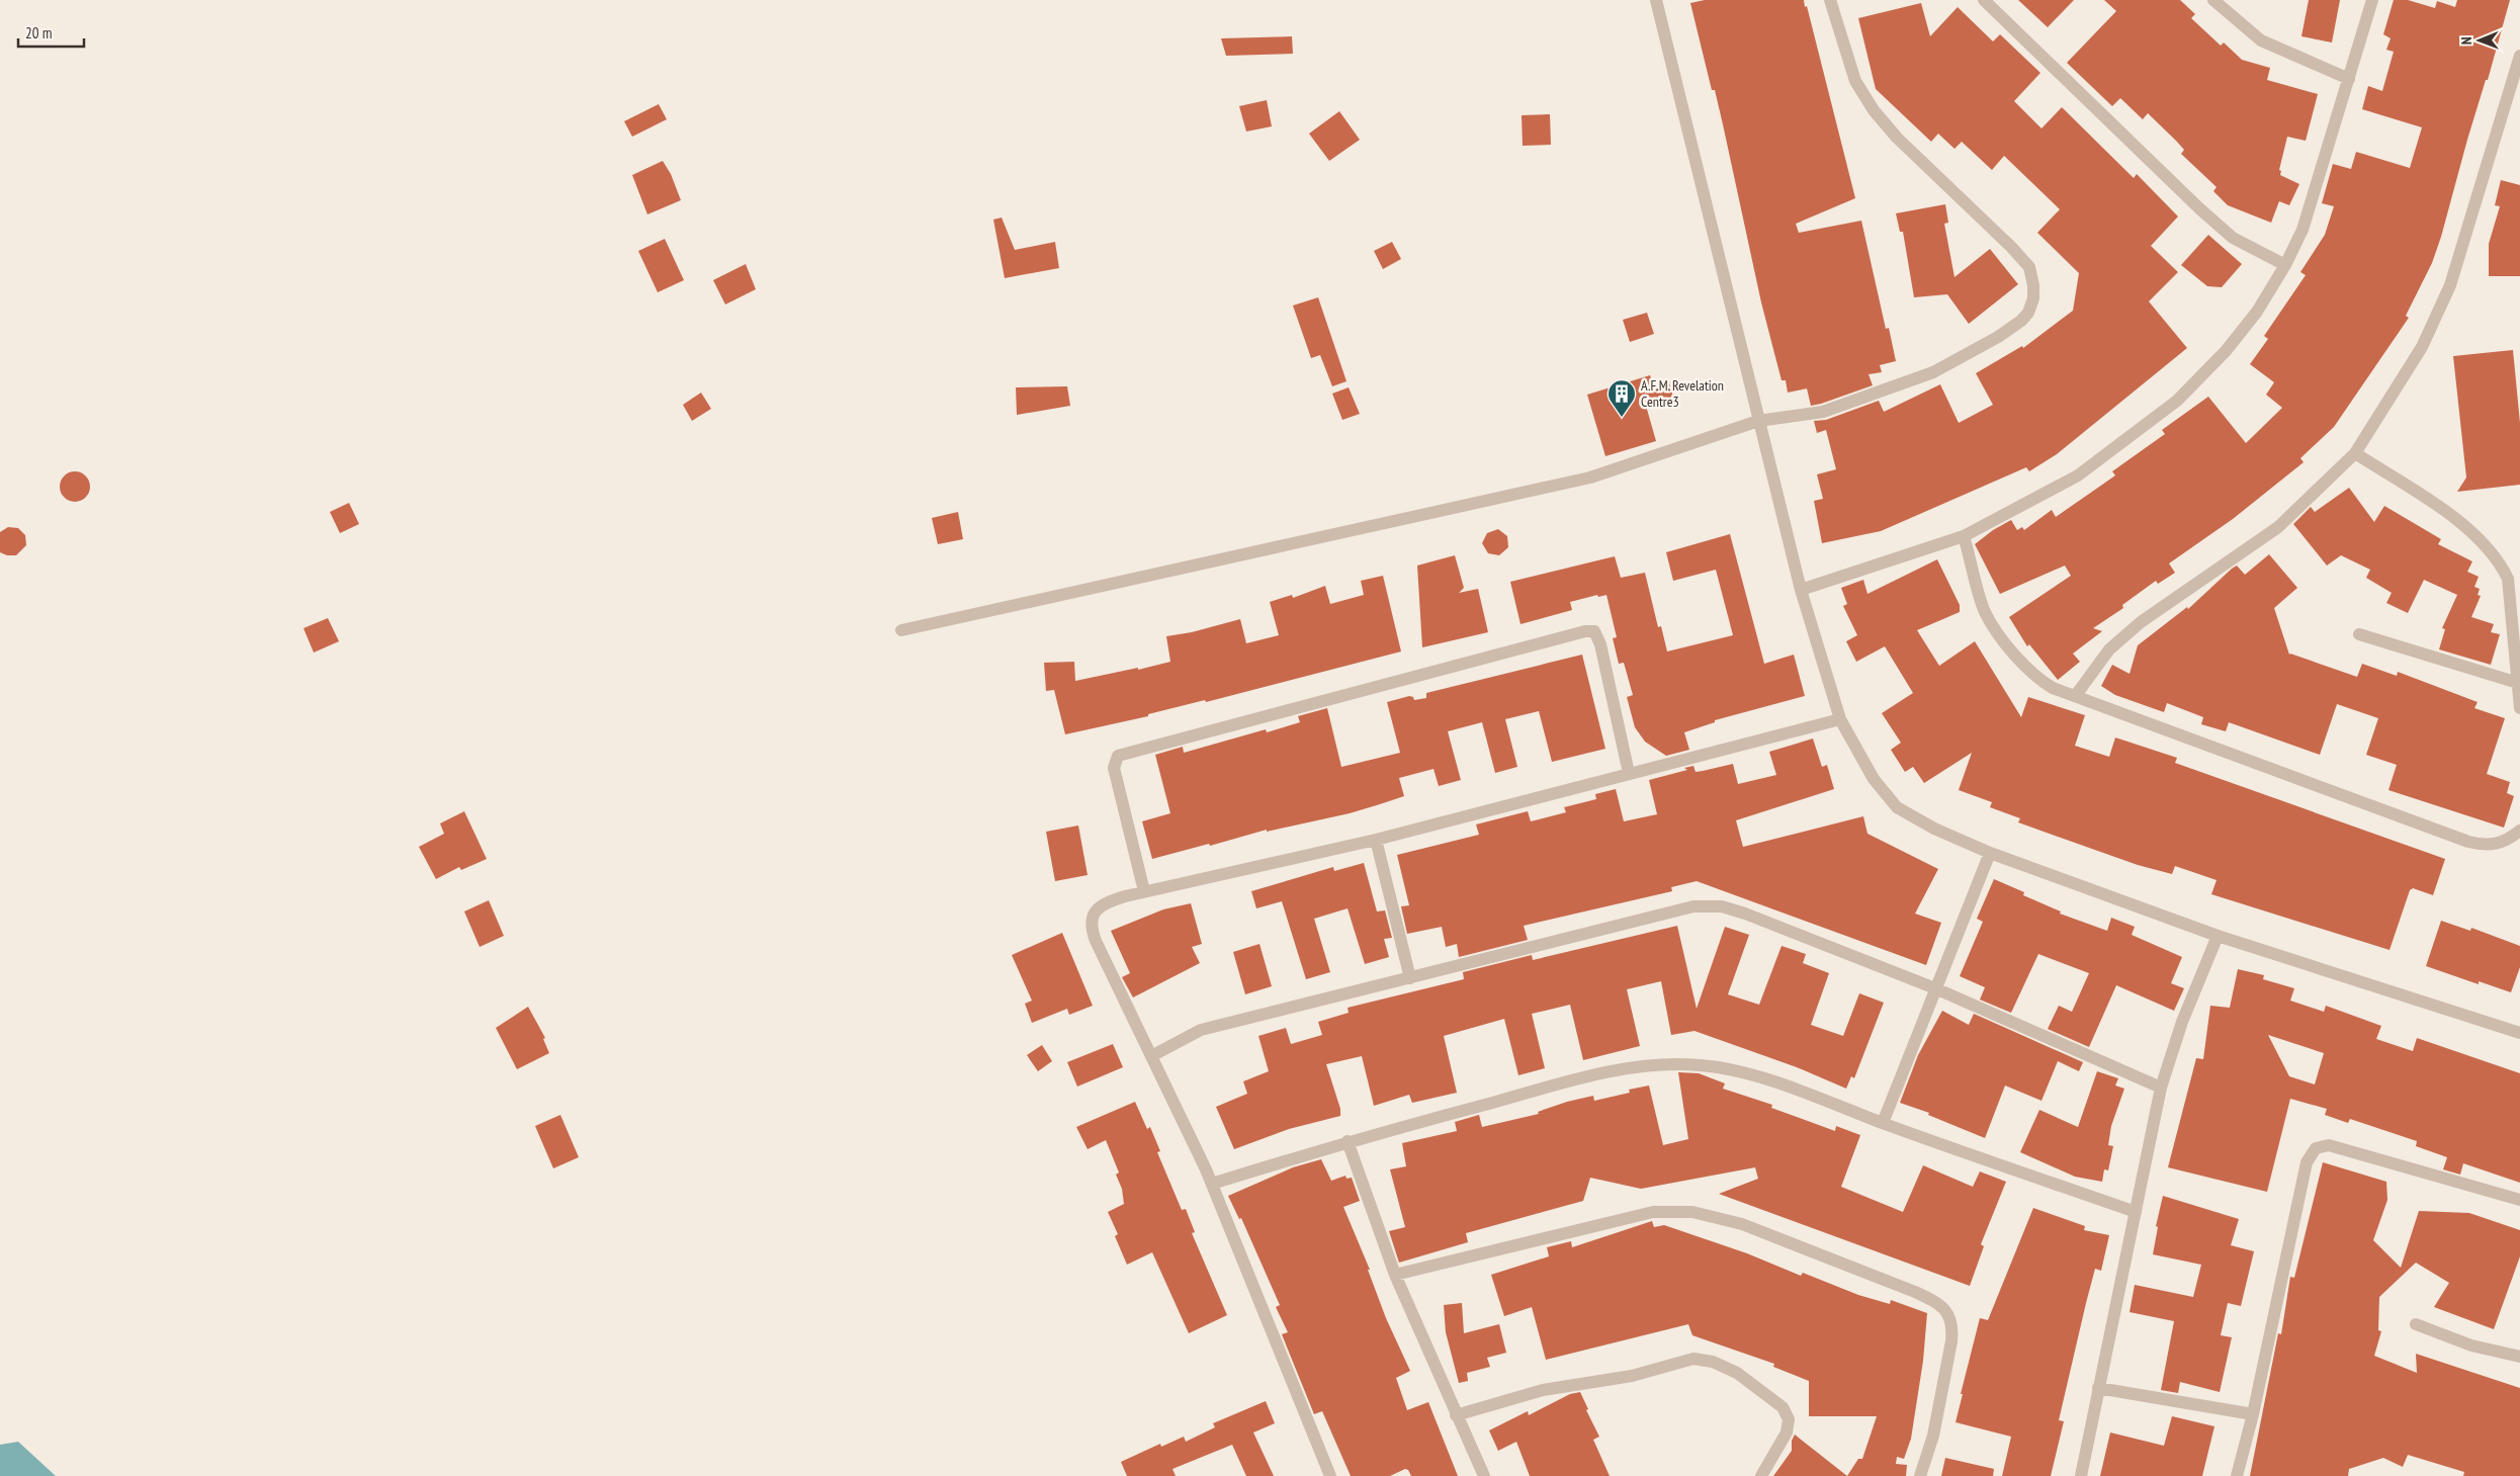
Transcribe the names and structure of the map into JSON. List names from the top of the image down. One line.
{"places":{"building":["A.F.M. Revelation Centre3"]},"scale_bar":"20 m","north":"left"}
